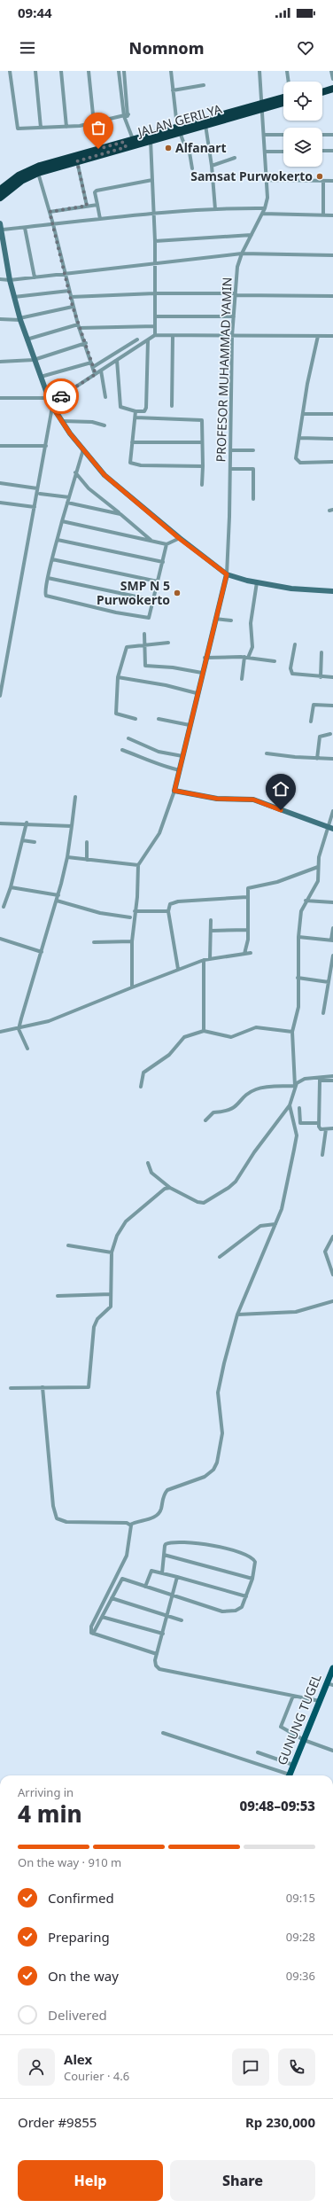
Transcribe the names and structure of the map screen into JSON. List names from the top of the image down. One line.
{"streets":{"highway":["JALAN GERILYA"],"main road":["GUNUNG TUGEL"],"street":["PROFESOR MUHAMMAD YAMIN"]},"crossings":[["JALAN GERILYA","PROFESOR MUHAMMAD YAMIN"]],"places":["Alfanart","Samsat Purwokerto","SMP N 5 Purwokerto"],"page":{"status":"09:44","header":"Nomnom","heading":["4 min","Arriving in","09:48–09:53"],"panel":["Alex","Courier · 4.6","Order #9855","Rp 230,000"],"bar":"On the way · 910 m","list":[["Confirmed","09:15"],["Preparing","09:28"],["On the way","09:36"],"Delivered"],"buttons":["Help","Share"]}}
